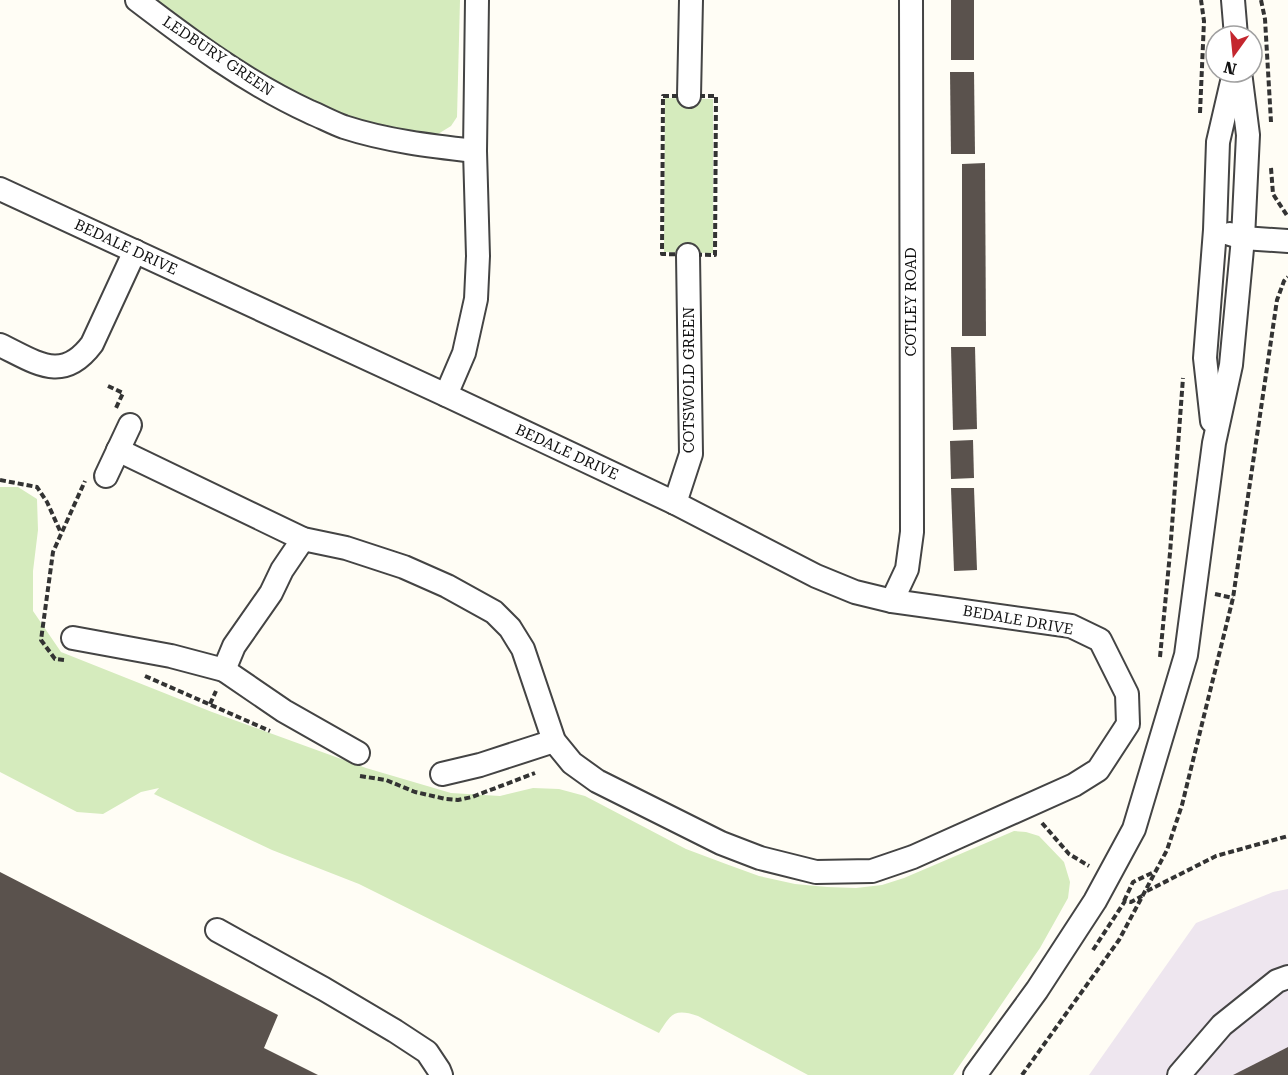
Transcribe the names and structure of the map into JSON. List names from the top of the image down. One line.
{"streets":{"street":["LEDBURY GREEN","BEDALE DRIVE","COTLEY ROAD","COTSWOLD GREEN"]},"crossings":[["BEDALE DRIVE","COTLEY ROAD"],["BEDALE DRIVE","COTSWOLD GREEN"]],"north":"bottom"}
